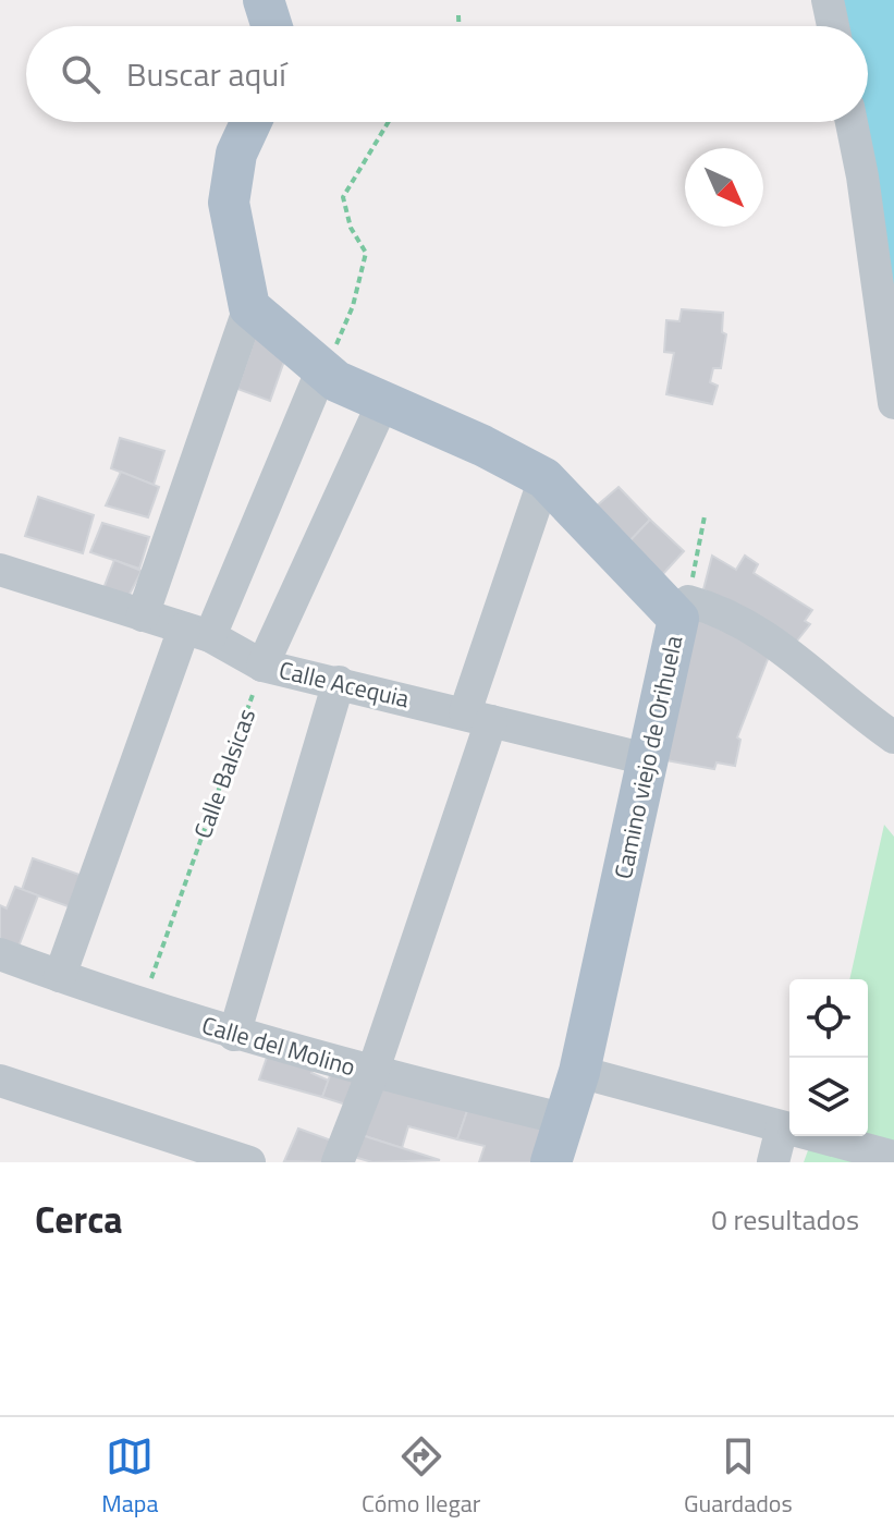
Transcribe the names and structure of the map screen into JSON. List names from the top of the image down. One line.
{"streets":{"main road":["Camino viejo de Orihuela"],"street":["Calle Acequia","Calle del Molino"],"path":["Calle Balsicas"]},"crossings":[["Calle Acequia","Camino viejo de Orihuela"],["Calle Acequia","Calle Balsicas"],["Camino viejo de Orihuela","Calle del Molino"],["Calle Balsicas","Calle del Molino"]],"north":"bottom right","page":{"search":"Buscar aquí","heading":["Cerca","0 resultados"],"nav":["Mapa","Cómo llegar","Guardados"]}}
